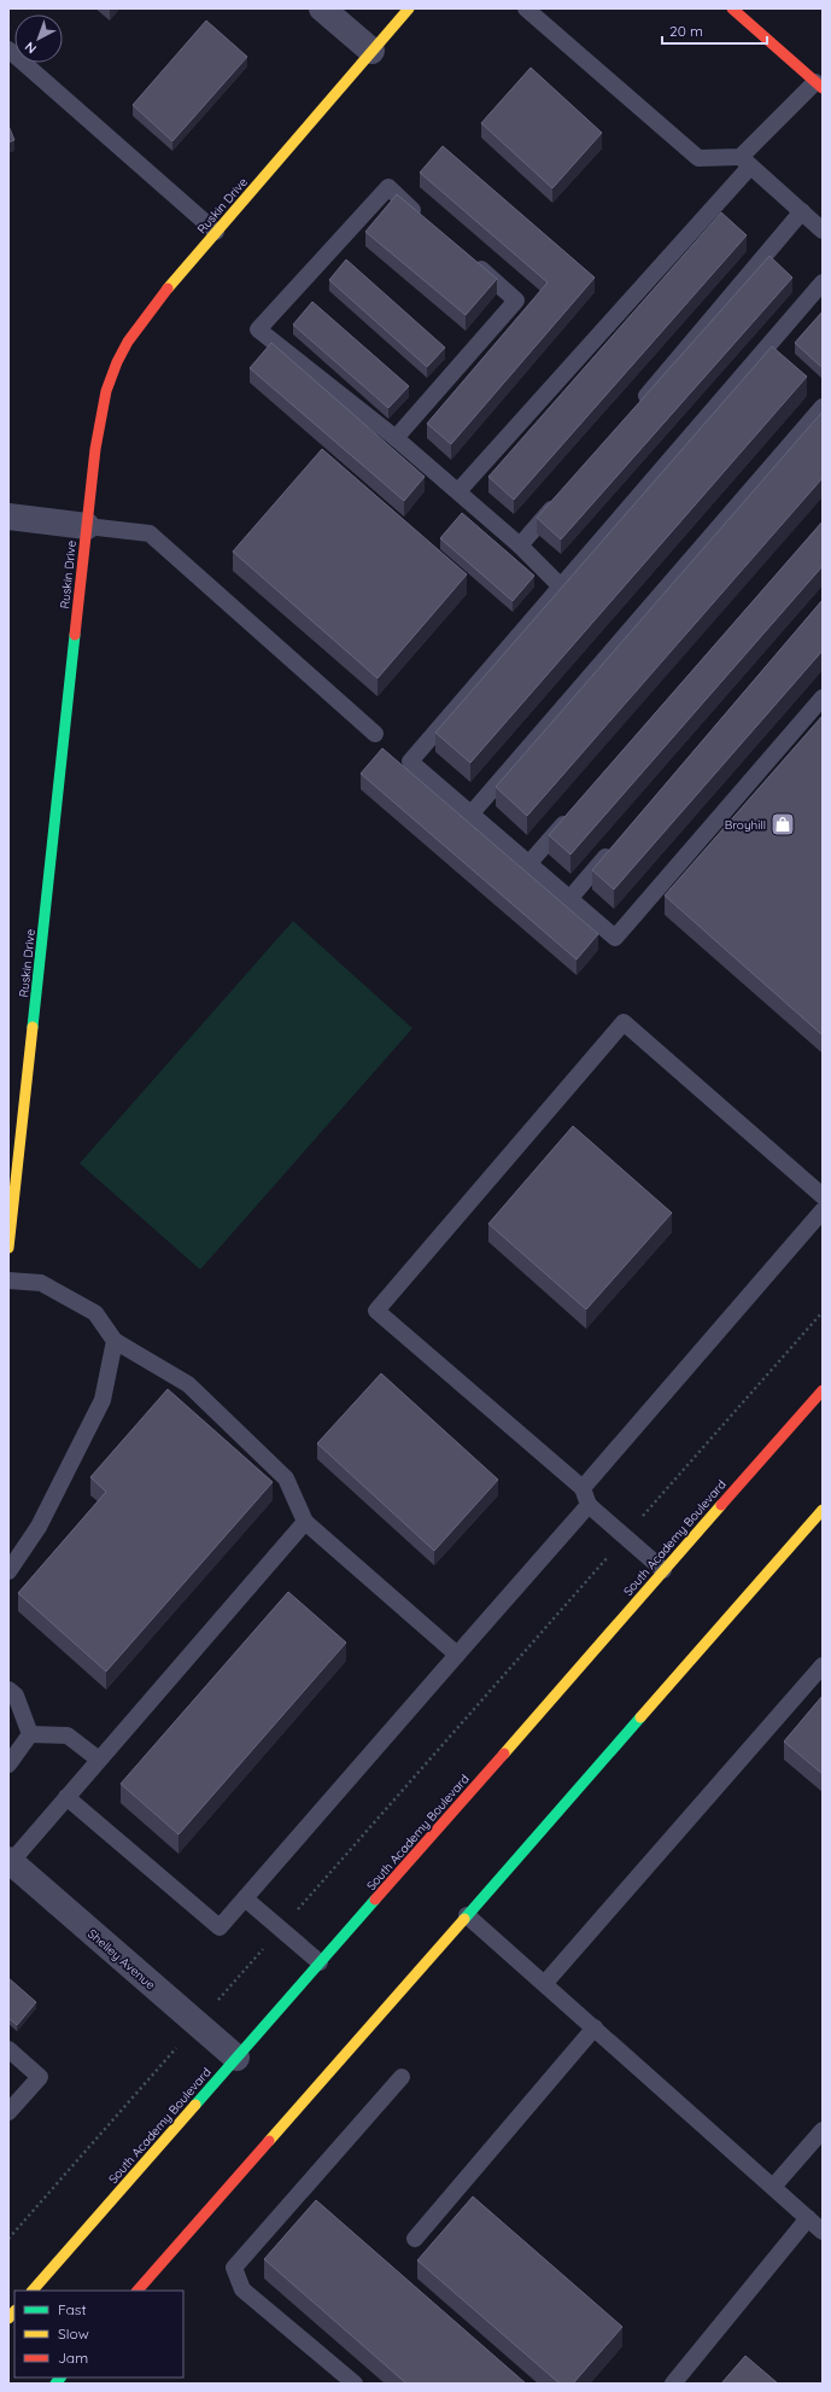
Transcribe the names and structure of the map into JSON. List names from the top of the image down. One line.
{"streets":{"main road":["Ruskin Drive","South Academy Boulevard"],"street":["Shelley Avenue"]},"crossings":[["South Academy Boulevard","Shelley Avenue"]],"places":{"shop":["Broyhill"]},"legend":["Fast","Slow","Jam"],"scale_bar":"20 m","north":"bottom left"}
